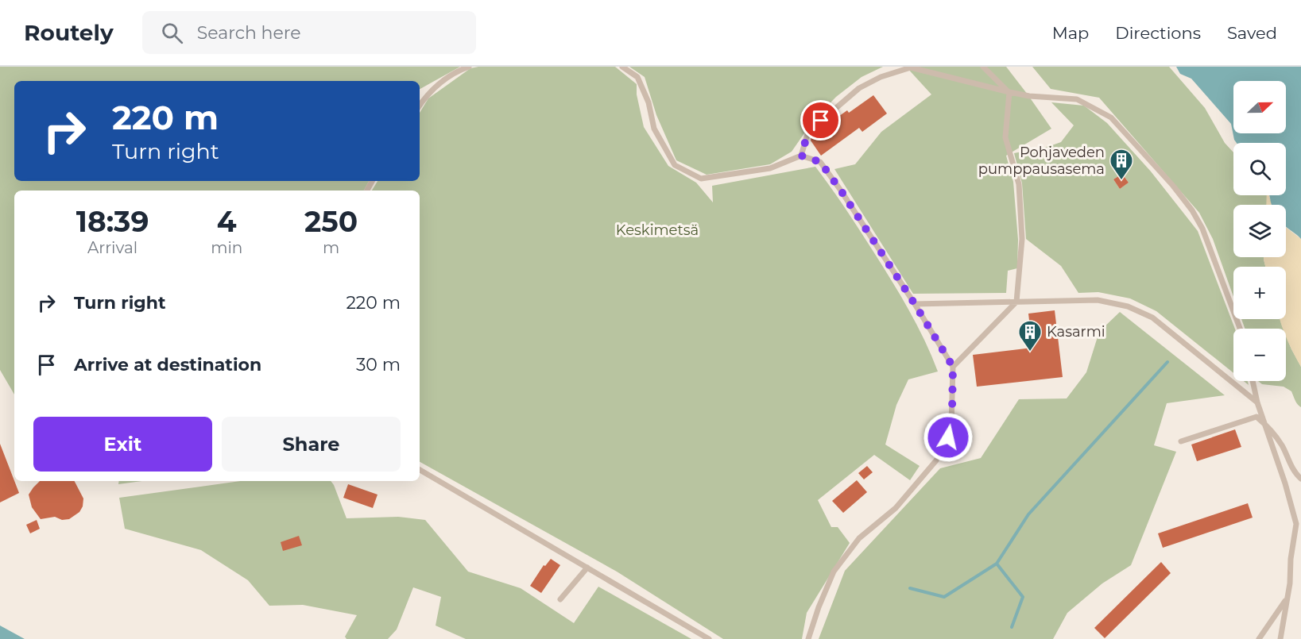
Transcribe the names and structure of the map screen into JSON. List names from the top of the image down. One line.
{"parks":["Keskimetsä"],"places":{"building":["Pohjaveden pumppausasema","Kasarmi"]},"north":"right","page":{"header":"Routely","search":"Search here","nav":["Map","Directions","Saved"],"map_buttons":["+","−"],"turn":["220 m","Turn right"],"eta":["18:39","Arrival","4","min","250","m"],"list":[{"name":"Turn right","value":"220 m"},{"name":"Arrive at destination","value":"30 m"}],"buttons":["Exit","Share"]}}
